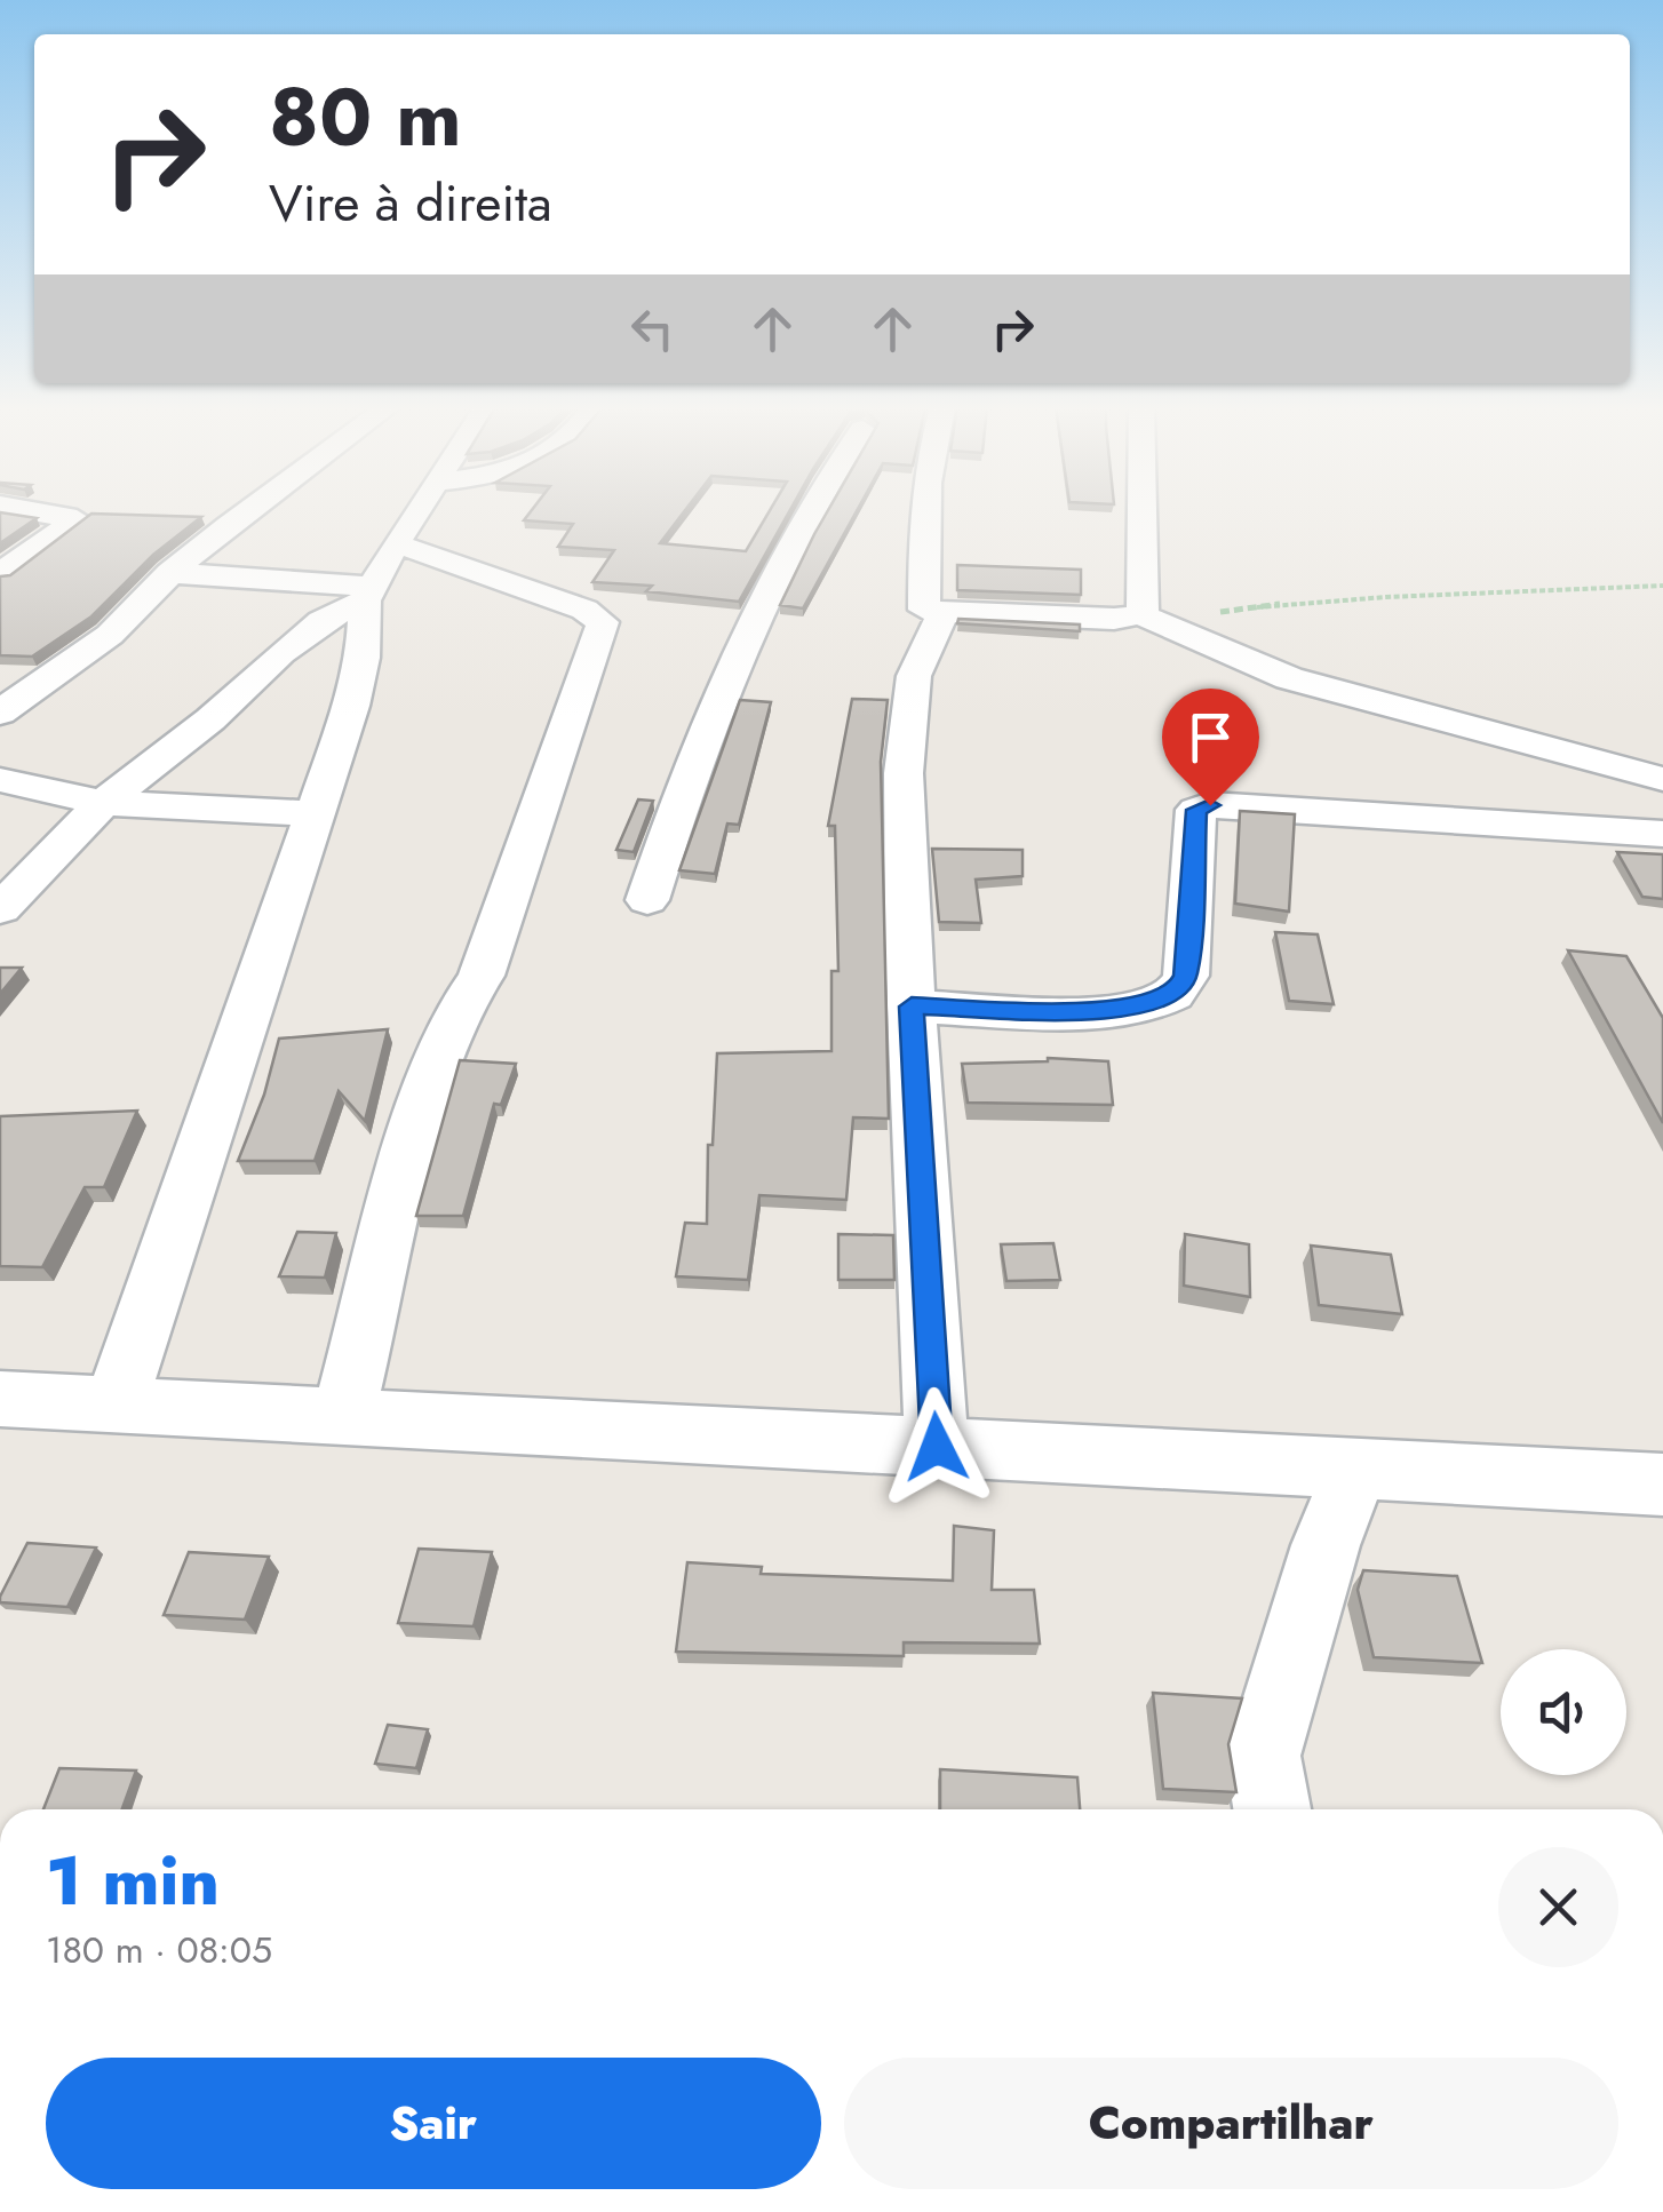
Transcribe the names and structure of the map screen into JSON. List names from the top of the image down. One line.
{"page":{"turn":["80 m","Vire à direita"],"heading":["1 min","180 m · 08:05"],"buttons":["Sair","Compartilhar"]}}
